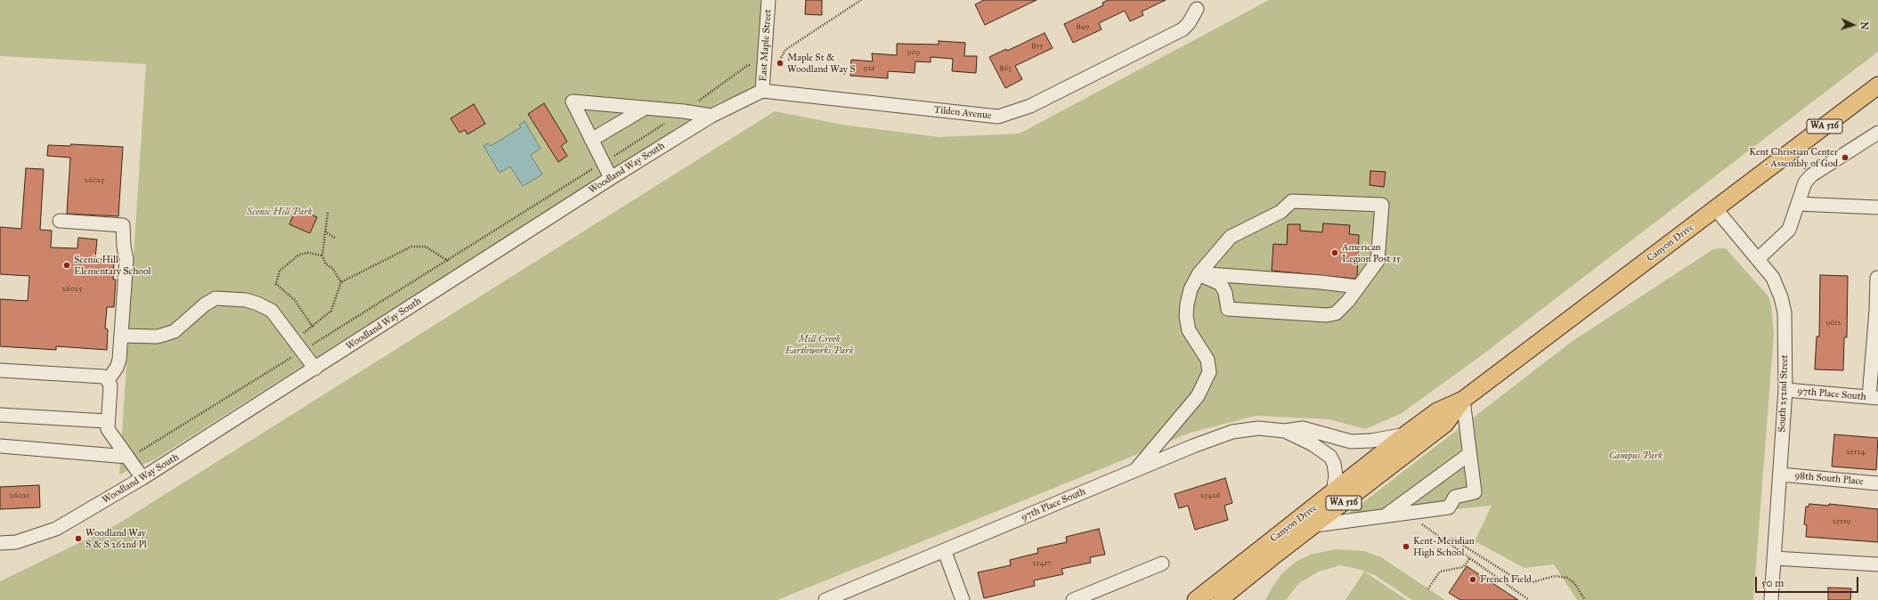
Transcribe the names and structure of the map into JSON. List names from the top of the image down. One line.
{"streets":{"main road":["WA 516","Canyon Drive"],"street":["East Maple Street","Tilden Avenue","Woodland Way South","South 252nd Street","97th Place South","98th South Place"]},"crossings":[["East Maple Street","Tilden Avenue"],["East Maple Street","Woodland Way South"],["Tilden Avenue","Woodland Way South"],["Canyon Drive","South 252nd Street"],["Canyon Drive","97th Place South"],["South 252nd Street","97th Place South"],["South 252nd Street","98th South Place"]],"parks":["Scenic Hill Park","Mill Creek Earthworks Park","Campus Park"],"places":["Maple St & Woodland Way S","Kent Christian Center - Assembly of God","American Legion Post 15","Scenic Hill Elementary School","Woodland Way S & S 262nd Pl","Kent-Meridian High School","French Field"],"house_numbers":["849","855","909","921","863","26025","26025","9612","25124","26021","25426","25119","25417"],"scale_bar":"50 m","north":"right"}
